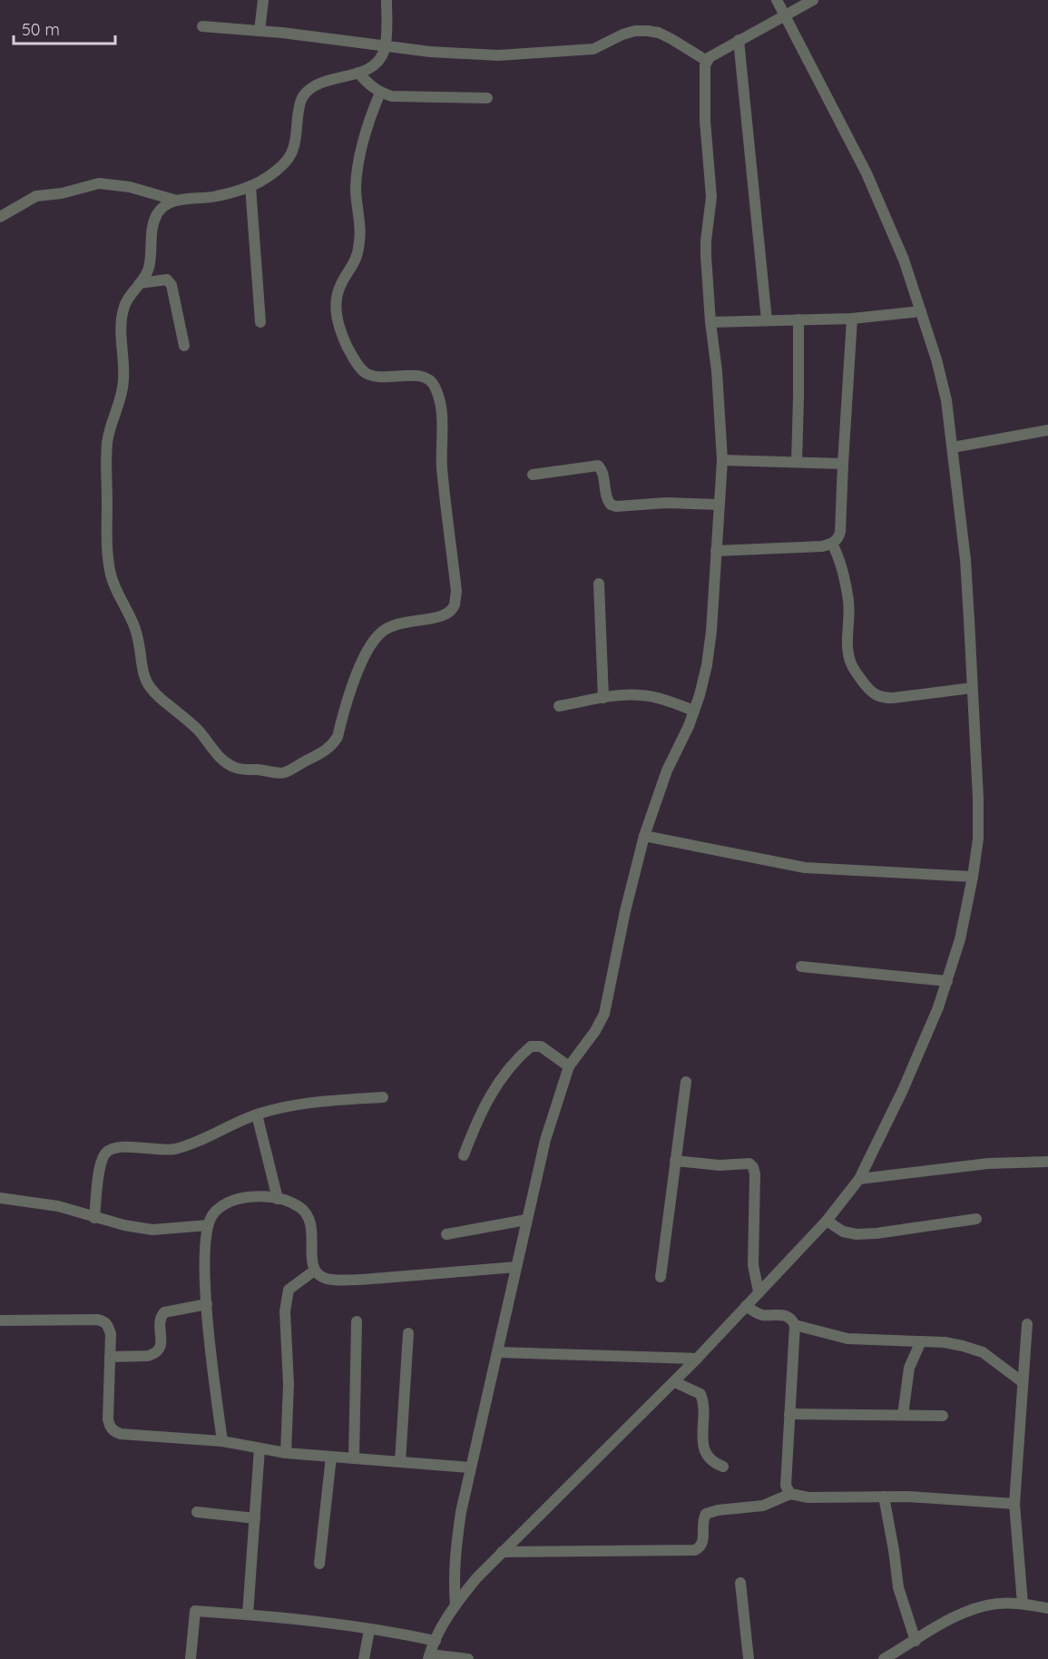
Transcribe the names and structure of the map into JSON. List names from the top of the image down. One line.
{"scale_bar":"50 m"}
